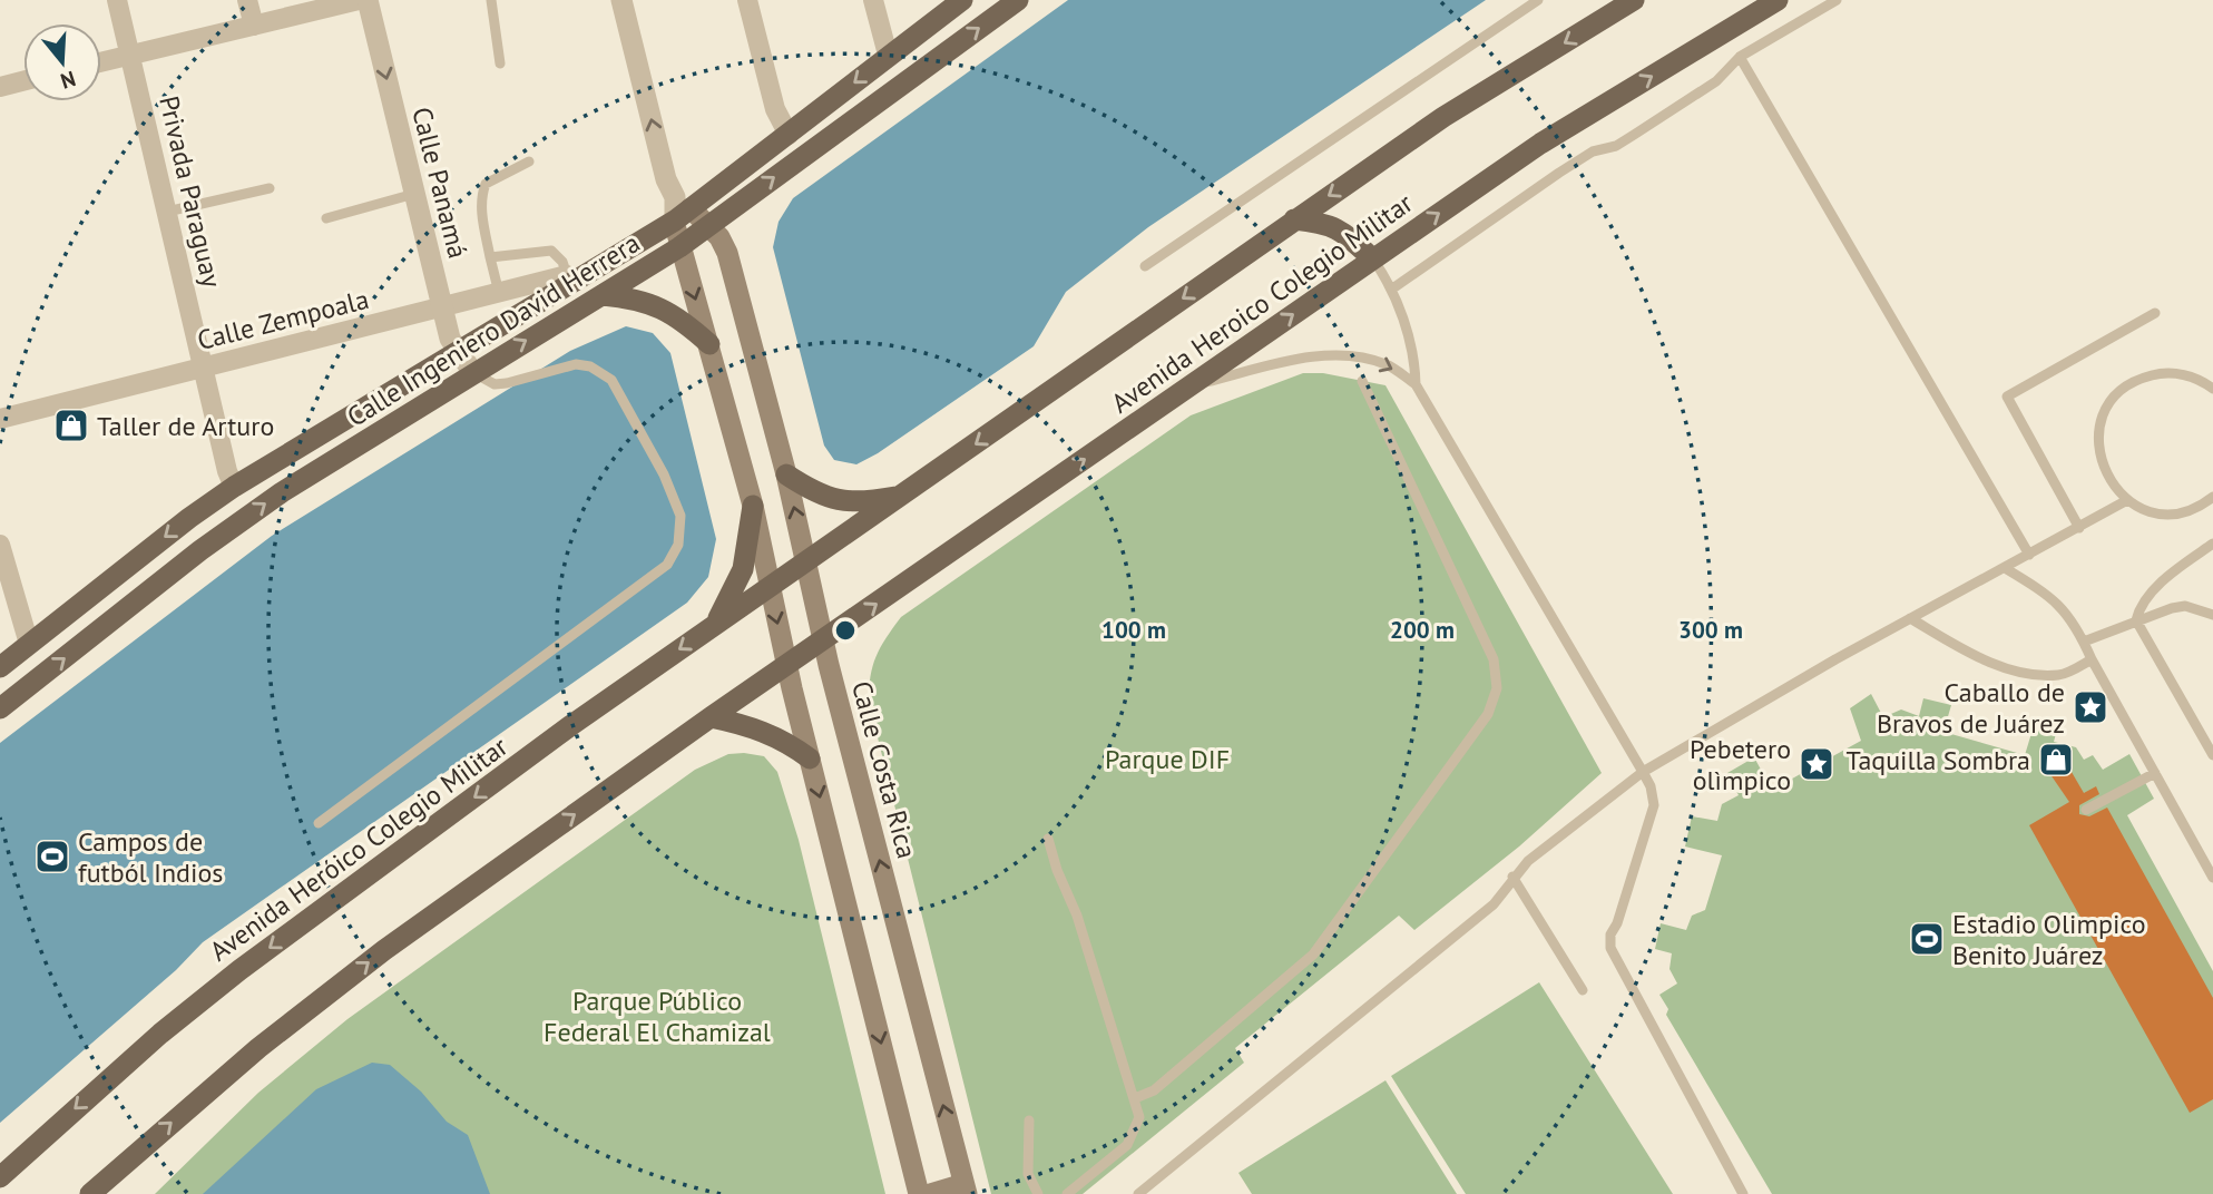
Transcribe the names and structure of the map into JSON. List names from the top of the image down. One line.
{"streets":{"main road":["Avenida Heroico Colegio Militar","Calle Ingeniero David Herrera","Calle Costa Rica","Avenida Heróico Colegio Militar"],"street":["Calle Panamá","Privada Paraguay","Calle Zempoala"]},"crossings":[["Calle Panamá","Calle Zempoala"],["Calle Panamá","Calle Ingeniero David Herrera"],["Privada Paraguay","Calle Zempoala"],["Privada Paraguay","Calle Ingeniero David Herrera"],["Avenida Heroico Colegio Militar","Calle Costa Rica"],["Avenida Heroico Colegio Militar","Avenida Heróico Colegio Militar"],["Calle Zempoala","Calle Ingeniero David Herrera"],["Calle Ingeniero David Herrera","Calle Costa Rica"],["Calle Costa Rica","Avenida Heróico Colegio Militar"]],"one_way":["Calle Panamá"],"parks":["Parque DIF","Parque Público Federal El Chamizal"],"places":{"shop":["Taller de Arturo","Taquilla Sombra"],"place":["Caballo de Bravos de Juárez","Pebetero olìmpico"],"sports":["Campos de futból Indios","Estadio Olimpico Benito Juárez"]},"north":"bottom","rings":["100 m","200 m","300 m"]}
